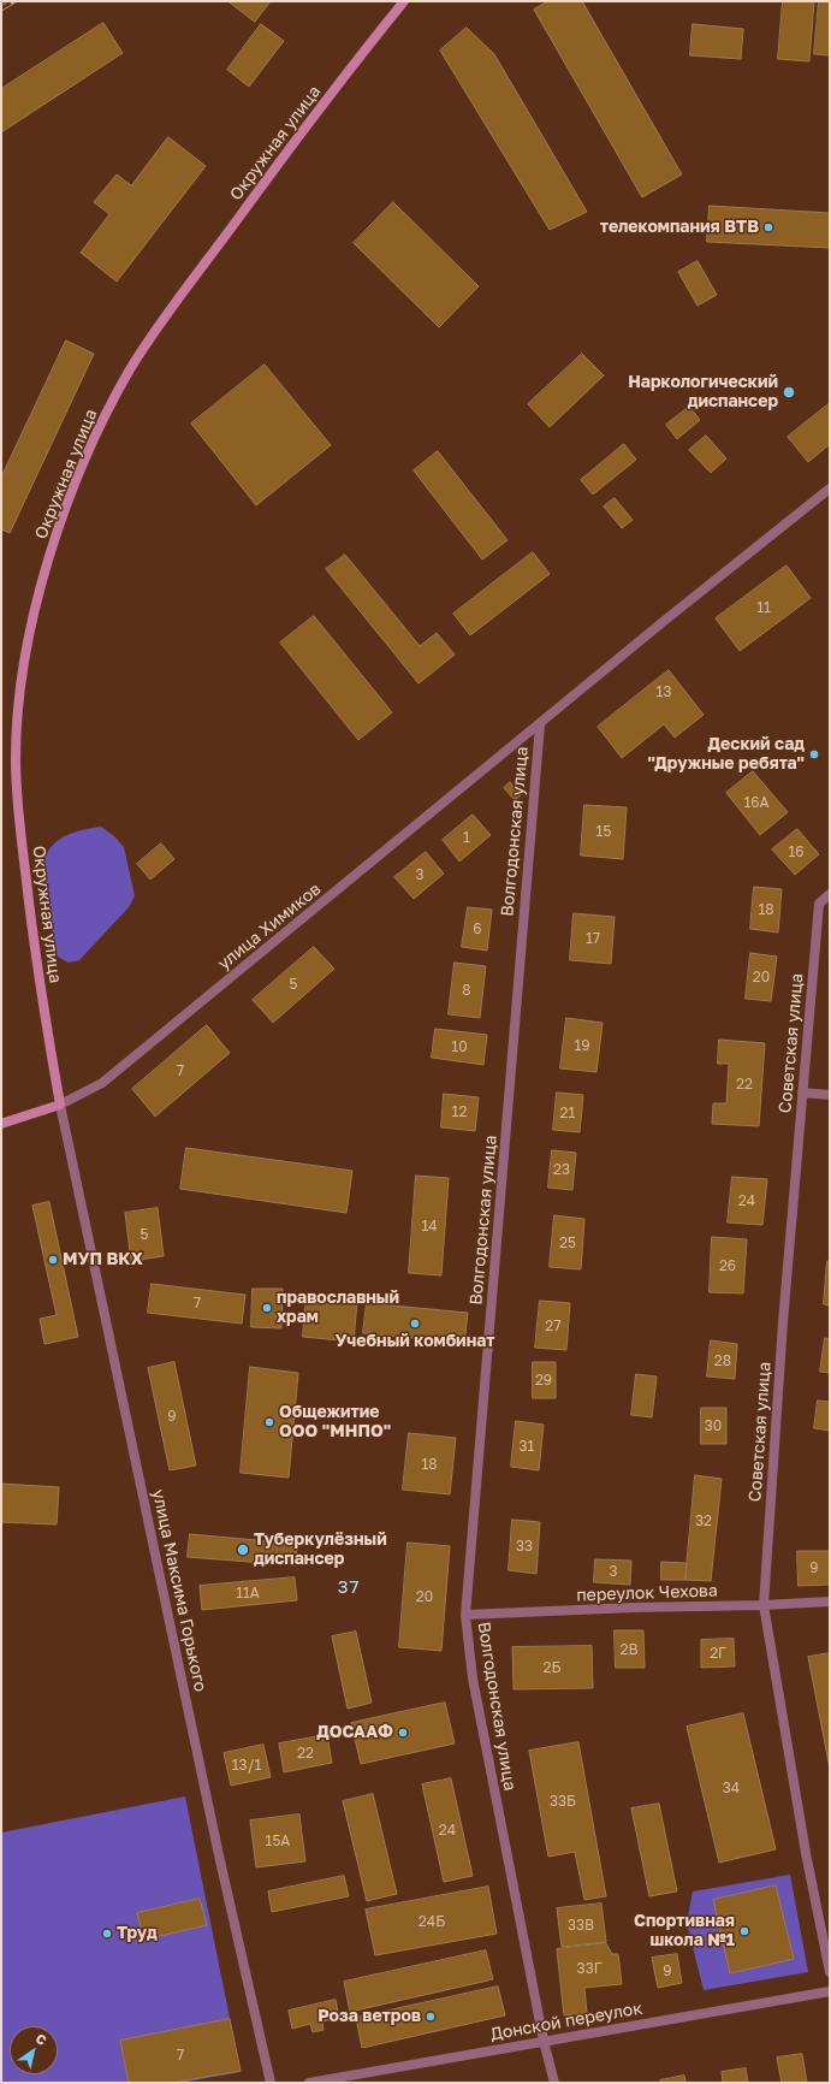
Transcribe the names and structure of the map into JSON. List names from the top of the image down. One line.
{"streets":{"main road":["Окружная улица","улица Химиков"],"street":["Волгодонская улица","Советская улица","улица Максима Горького","переулок Чехова","Донской переулок"]},"crossings":[["Окружная улица","улица Химиков"],["Окружная улица","улица Максима Горького"],["Волгодонская улица","улица Химиков"],["Волгодонская улица","переулок Чехова"],["Волгодонская улица","Донской переулок"],["улица Химиков","улица Максима Горького"],["Советская улица","переулок Чехова"]],"districts":["37"],"places":["телекомпания ВТВ","Наркологический диспансер","Деский сад \"Дружные ребята\"","МУП ВКХ","православный храм","Учебный комбинат","Общежитие ООО \"МНПО\"","Туберкулёзный диспансер","ДОСААФ","Спортивная школа №1","Труд","Роза ветров"],"house_numbers":["11","13","16А","15","1","16","3","18","6","17","20","5","8","19","10","7","22","12","21","23","24","14","5","25","26","7","27","28","29","9","30","31","18","32","33","9","3","11А","20","2В","2Г","2Б","22","13/1","34","33Б","24","15А","24Б","33В","33Г","9","7"],"north":"top right"}
